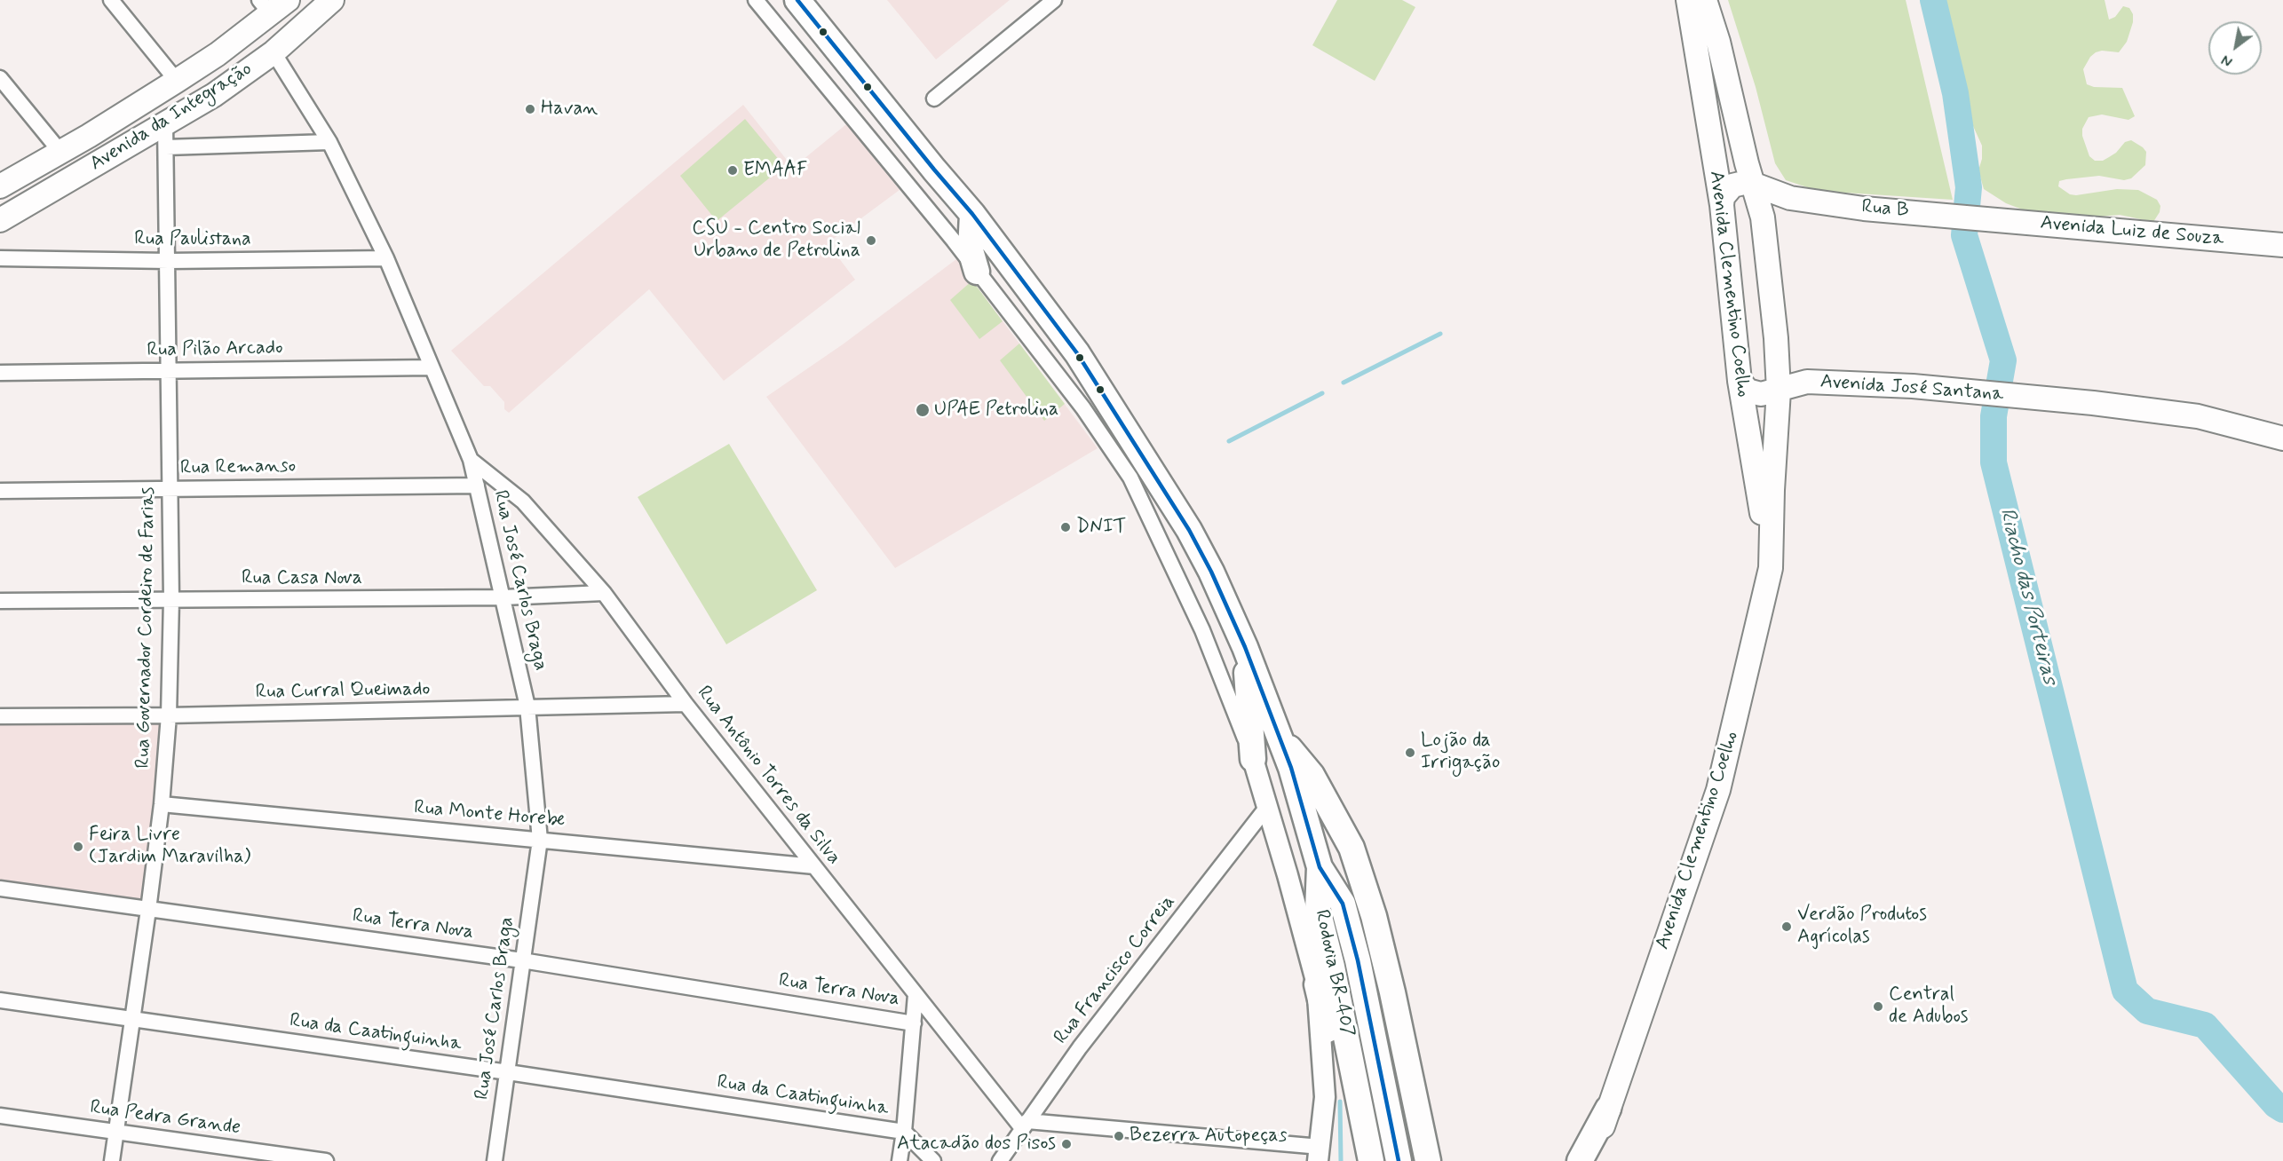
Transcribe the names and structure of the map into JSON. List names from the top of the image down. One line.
{"streets":{"highway":["Rodovia BR-407"],"main road":["Avenida da Integração","Rua B","Avenida Luiz de Souza","Avenida Clementino Coelho","Avenida José Santana"],"street":["Rua Paulistana","Rua Pilão Arcado","Rua Remanso","Rua Casa Nova","Rua José Carlos Braga","Rua Governador Cordeiro de Farias","Rua Curral Queimado","Rua Antônio Torres da Silva","Rua Monte Horebe","Rua Terra Nova","Rua Francisco Correia","Rua da Caatinguinha","Rua Pedra Grande"]},"crossings":[["Avenida da Integração","Rua José Carlos Braga"],["Avenida da Integração","Rua Governador Cordeiro de Farias"],["Rua B","Avenida Luiz de Souza"],["Rua B","Avenida Clementino Coelho"],["Rua Paulistana","Rua José Carlos Braga"],["Rua Paulistana","Rua Governador Cordeiro de Farias"],["Avenida Clementino Coelho","Avenida José Santana"],["Rua Pilão Arcado","Rua José Carlos Braga"],["Rua Pilão Arcado","Rua Governador Cordeiro de Farias"],["Rua Remanso","Rua José Carlos Braga"],["Rua Remanso","Rua Governador Cordeiro de Farias"],["Rua Casa Nova","Rua José Carlos Braga"],["Rua Casa Nova","Rua Governador Cordeiro de Farias"],["Rua Casa Nova","Rua Antônio Torres da Silva"],["Rua José Carlos Braga","Rua Curral Queimado"],["Rua José Carlos Braga","Rua Antônio Torres da Silva"],["Rua José Carlos Braga","Rua Monte Horebe"],["Rua José Carlos Braga","Rua Terra Nova"],["Rua José Carlos Braga","Rua da Caatinguinha"],["Rua Governador Cordeiro de Farias","Rua Curral Queimado"],["Rua Governador Cordeiro de Farias","Rua Monte Horebe"],["Rua Governador Cordeiro de Farias","Rua Terra Nova"],["Rua Governador Cordeiro de Farias","Rua da Caatinguinha"],["Rua Governador Cordeiro de Farias","Rua Pedra Grande"],["Rua Curral Queimado","Rua Antônio Torres da Silva"],["Rua Antônio Torres da Silva","Rua Monte Horebe"],["Rua Antônio Torres da Silva","Rua Francisco Correia"]],"water":["Riacho das Porteiras"],"places":["Havan","EMAAF","CSU - Centro Social Urbano de Petrolina","UPAE Petrolina","DNIT","Lojão da Irrigação","Feira Livre (Jardim Maravilha)","Verdão Produtos Agrícolas","Central de Adubos","Bezerra Autopeças","Atacadão dos Pisos"],"north":"bottom left"}
